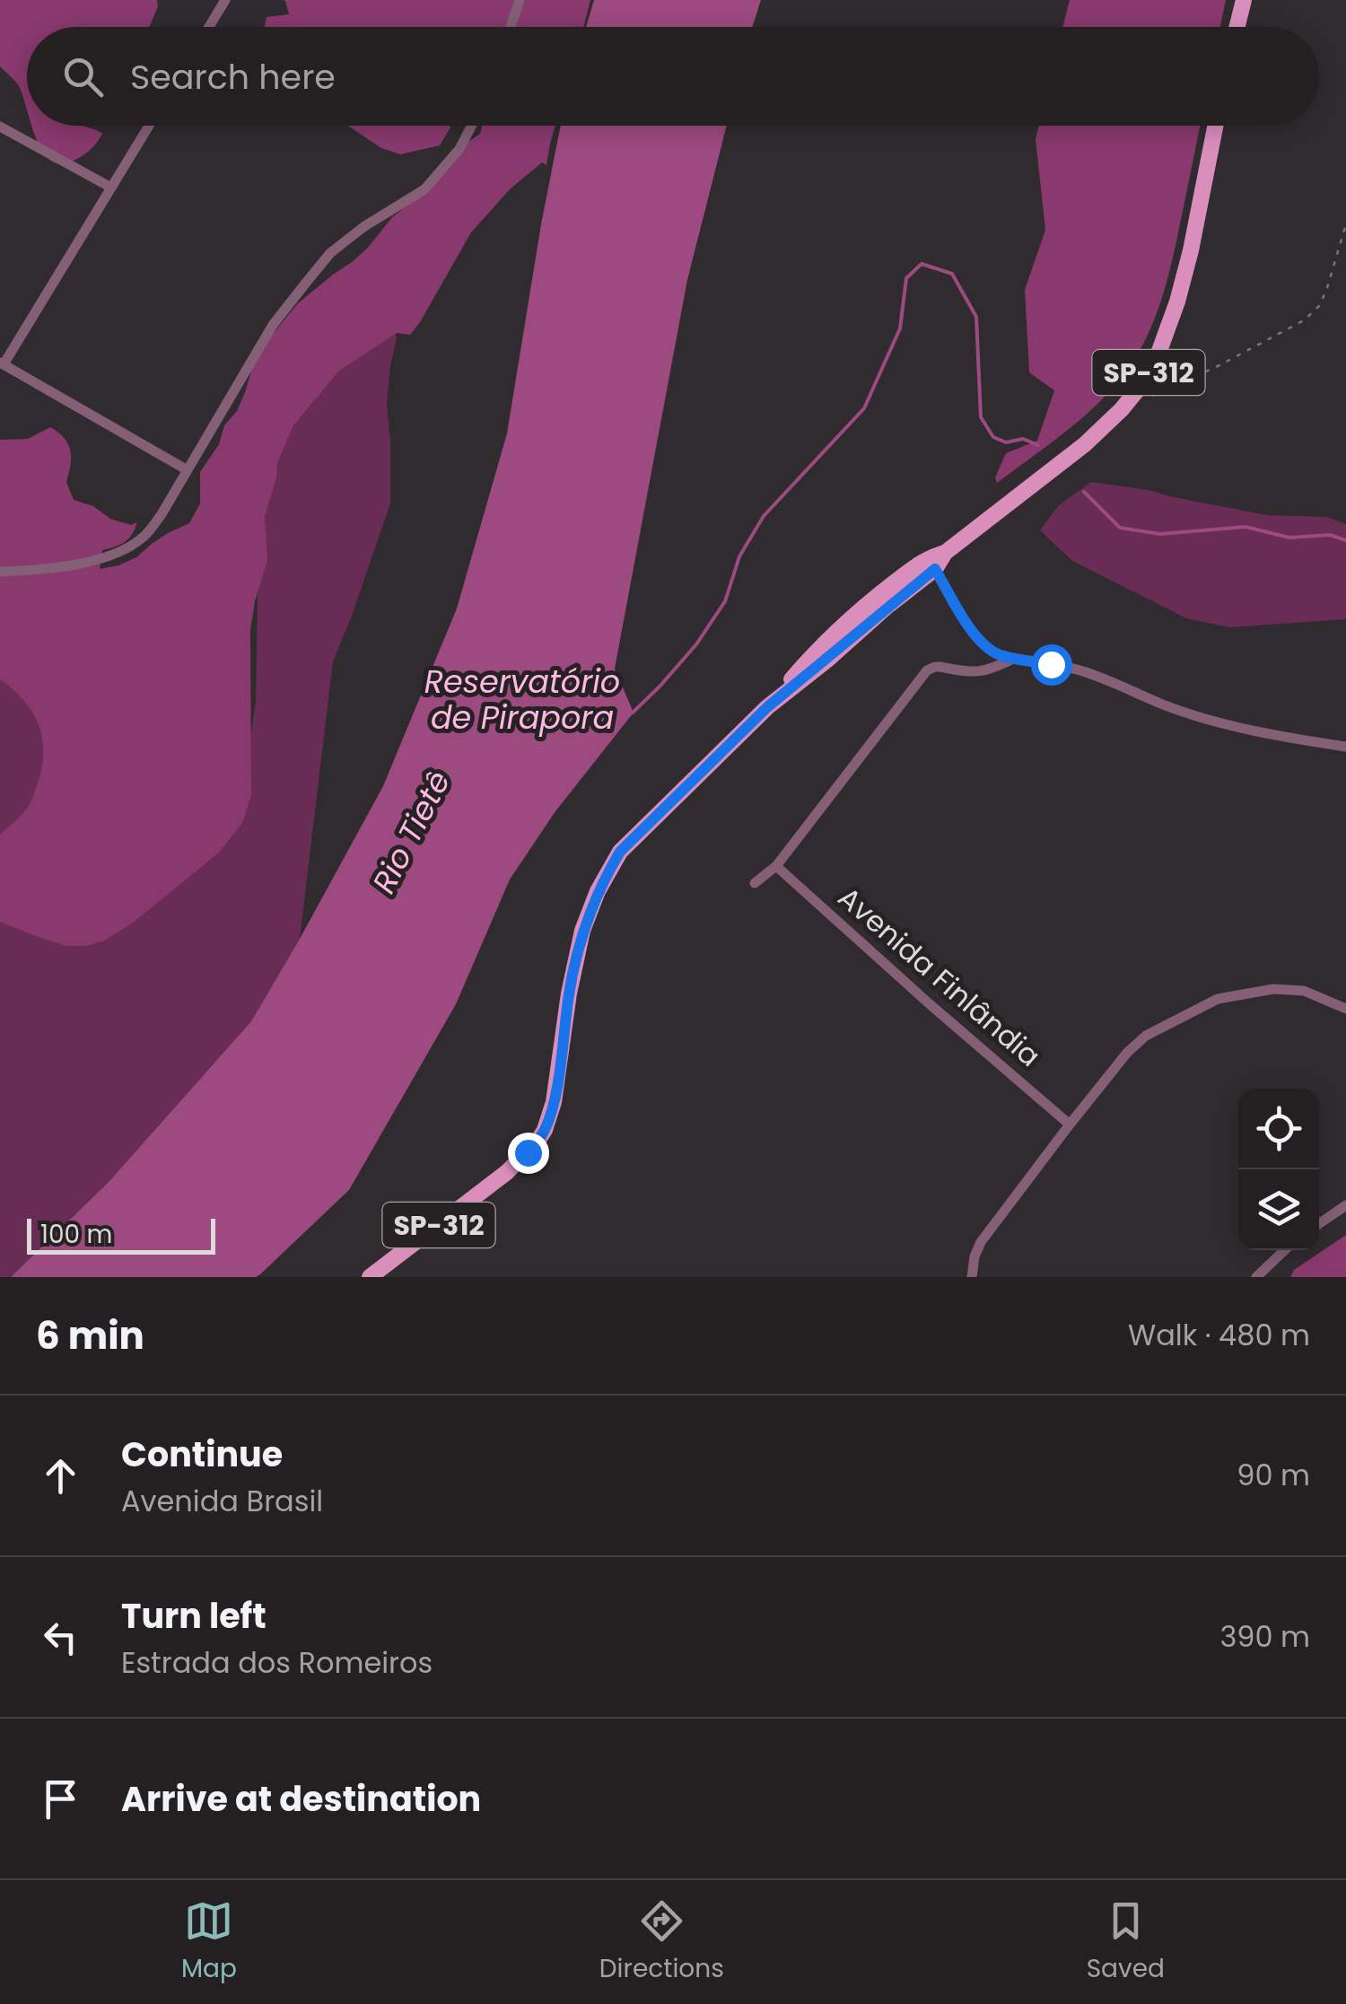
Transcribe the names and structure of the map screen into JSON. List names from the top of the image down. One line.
{"streets":{"main road":["SP-312"],"street":["Avenida Finlândia"]},"water":["Reservatório de Pirapora","Rio Tietê"],"scale_bar":"100 m","page":{"search":"Search here","scale":"100 m","heading":["6 min","Walk · 480 m"],"list":[["Continue","Avenida Brasil","90 m"],["Turn left","Estrada dos Romeiros","390 m"],"Arrive at destination"],"nav":["Map","Directions","Saved"]}}
